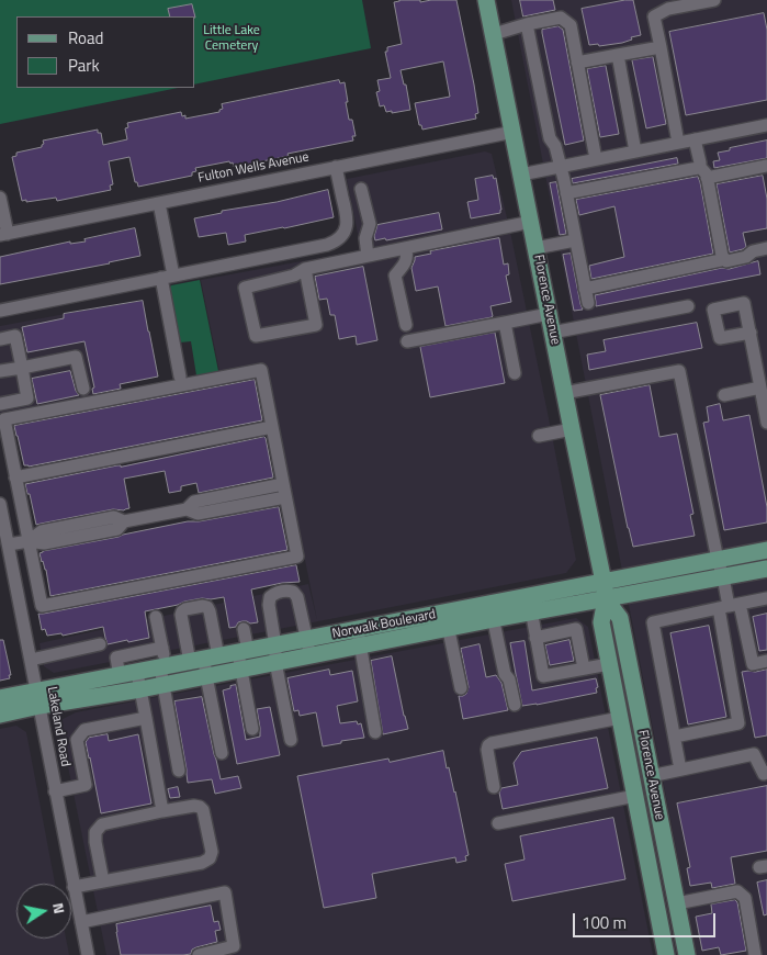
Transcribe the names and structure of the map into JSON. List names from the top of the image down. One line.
{"streets":{"main road":["Florence Avenue","Norwalk Boulevard"],"street":["Fulton Wells Avenue","Lakeland Road"]},"crossings":[["Fulton Wells Avenue","Florence Avenue"],["Florence Avenue","Norwalk Boulevard"],["Norwalk Boulevard","Lakeland Road"]],"parks":["Little Lake Cemetery"],"legend":["Road","Park"],"scale_bar":"100 m","north":"right"}
